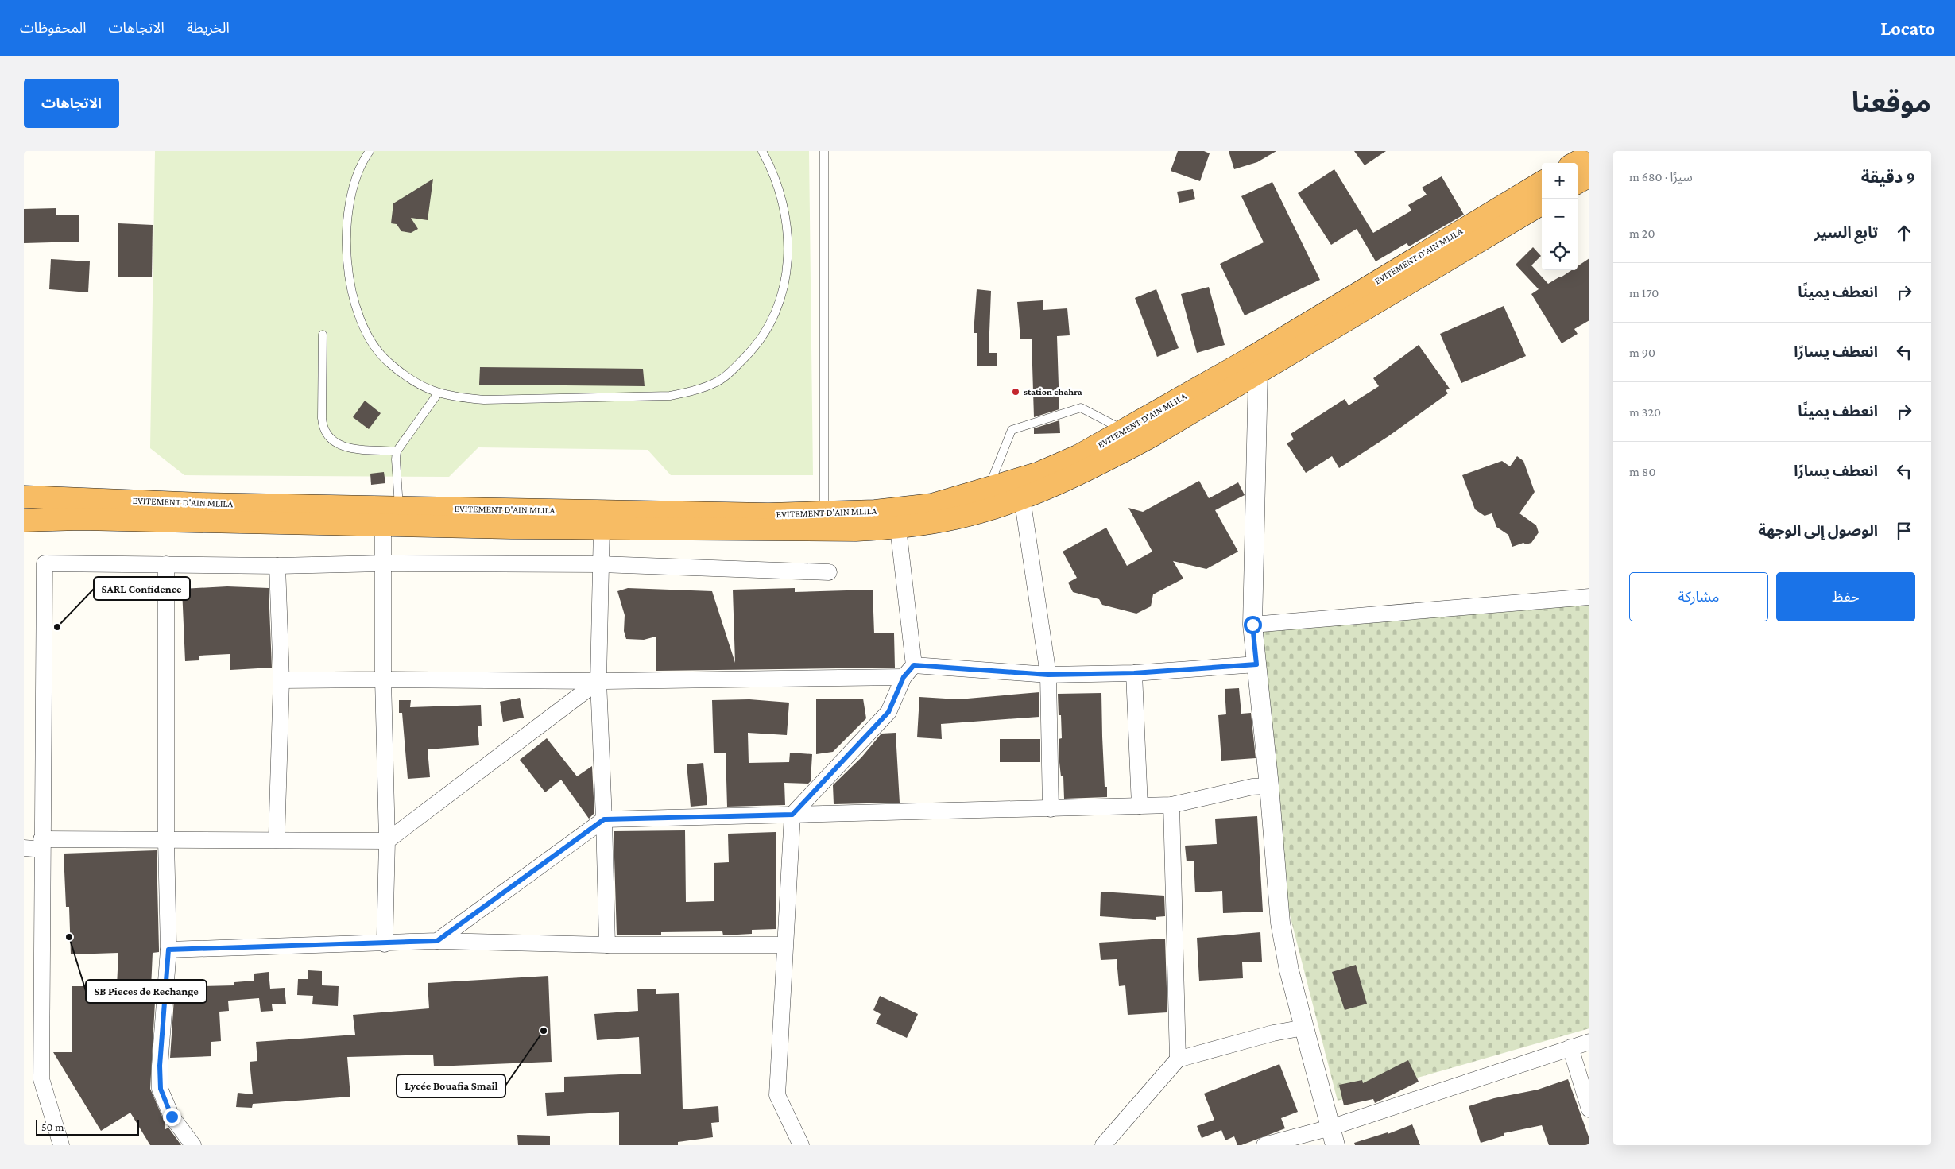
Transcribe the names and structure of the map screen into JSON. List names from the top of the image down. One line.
{"streets":{"highway":["EVITEMENT D'AIN MLILA"]},"places":["station chahra","SARL Confidence","SB Pieces de Rechange","Lycée Bouafia Smail"],"scale_bar":"50 m","page":{"header":"Locato","nav":["الخريطة","الاتجاهات","المحفوظات"],"title":"موقعنا","buttons":["الاتجاهات",["حفظ","مشاركة"]],"heading":["9 دقيقة","سيرًا · 680 m"],"map_buttons":["+","−"],"list":[["تابع السير","20 m"],["انعطف يمينًا","170 m"],["انعطف يسارًا","90 m"],["انعطف يمينًا","320 m"],["انعطف يسارًا","80 m"],"الوصول إلى الوجهة"],"scale":"50 m"}}
